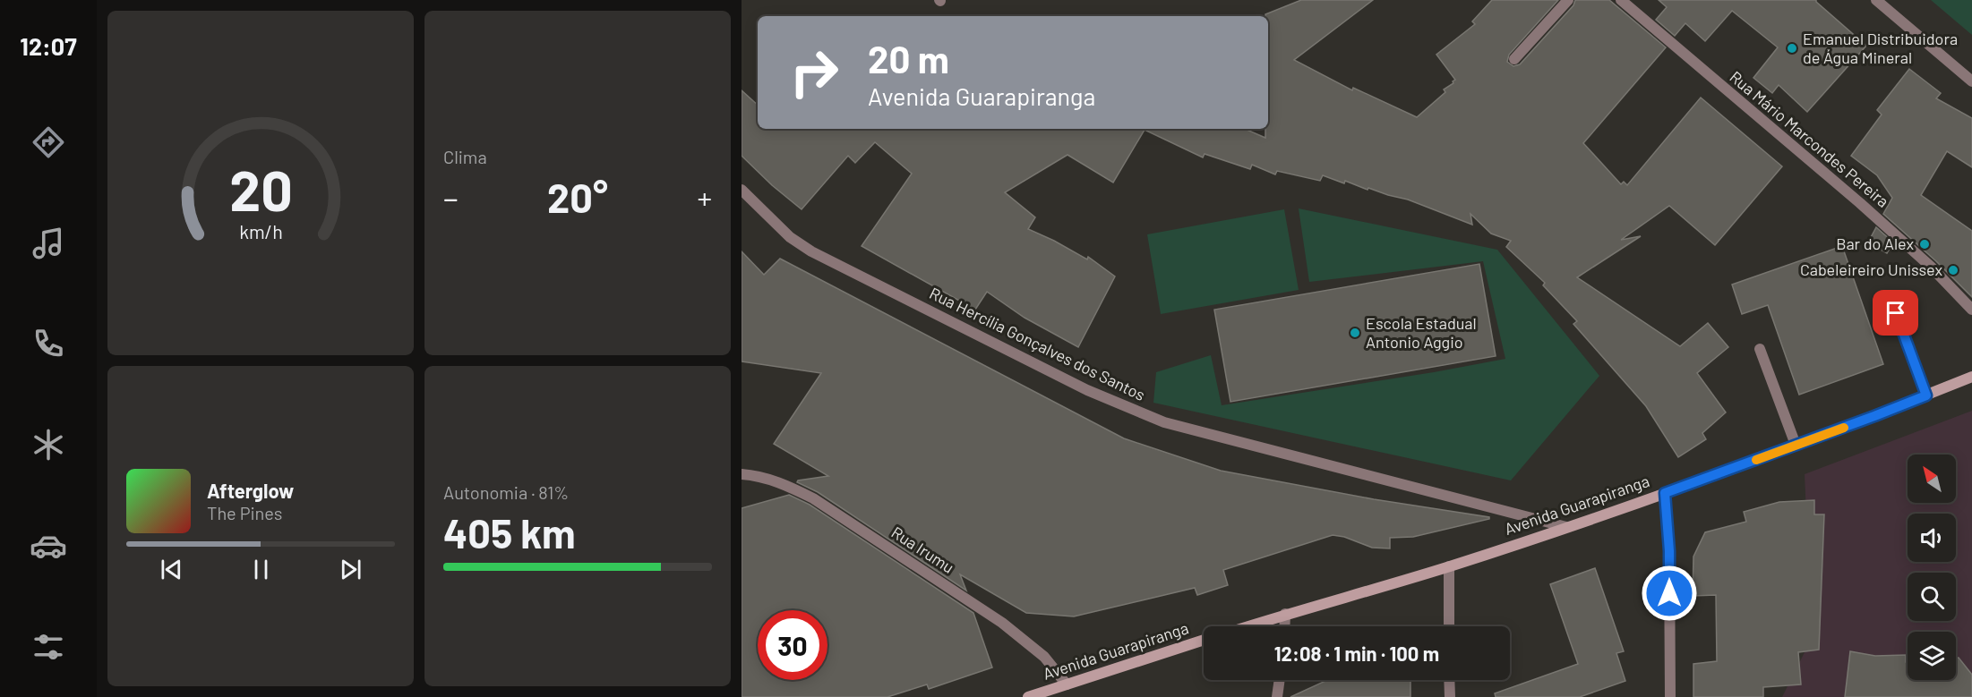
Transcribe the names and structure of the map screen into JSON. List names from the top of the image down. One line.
{"streets":{"main road":["Avenida Guarapiranga"],"street":["Rua Mário Marcondes Pereira","Rua Hercília Gonçalves dos Santos","Rua Irumu"]},"crossings":[["Rua Hercília Gonçalves dos Santos","Avenida Guarapiranga"],["Avenida Guarapiranga","Rua Irumu"]],"places":["Emanuel Distribuidora de Água Mineral","Bar do Alex","Cabeleireiro Unissex","Escola Estadual Antonio Aggio"],"north":"top left","page":{"tabs":"12:07","tile":["Clima",["Autonomia · 81%","405 km"]],"turn":["20 m","Avenida Guarapiranga"],"heat":["−","20°","+"],"song":["Afterglow","The Pines"],"limit":"30","trip":"12:08 · 1 min · 100 m","gauge":["20","km/h"]}}
